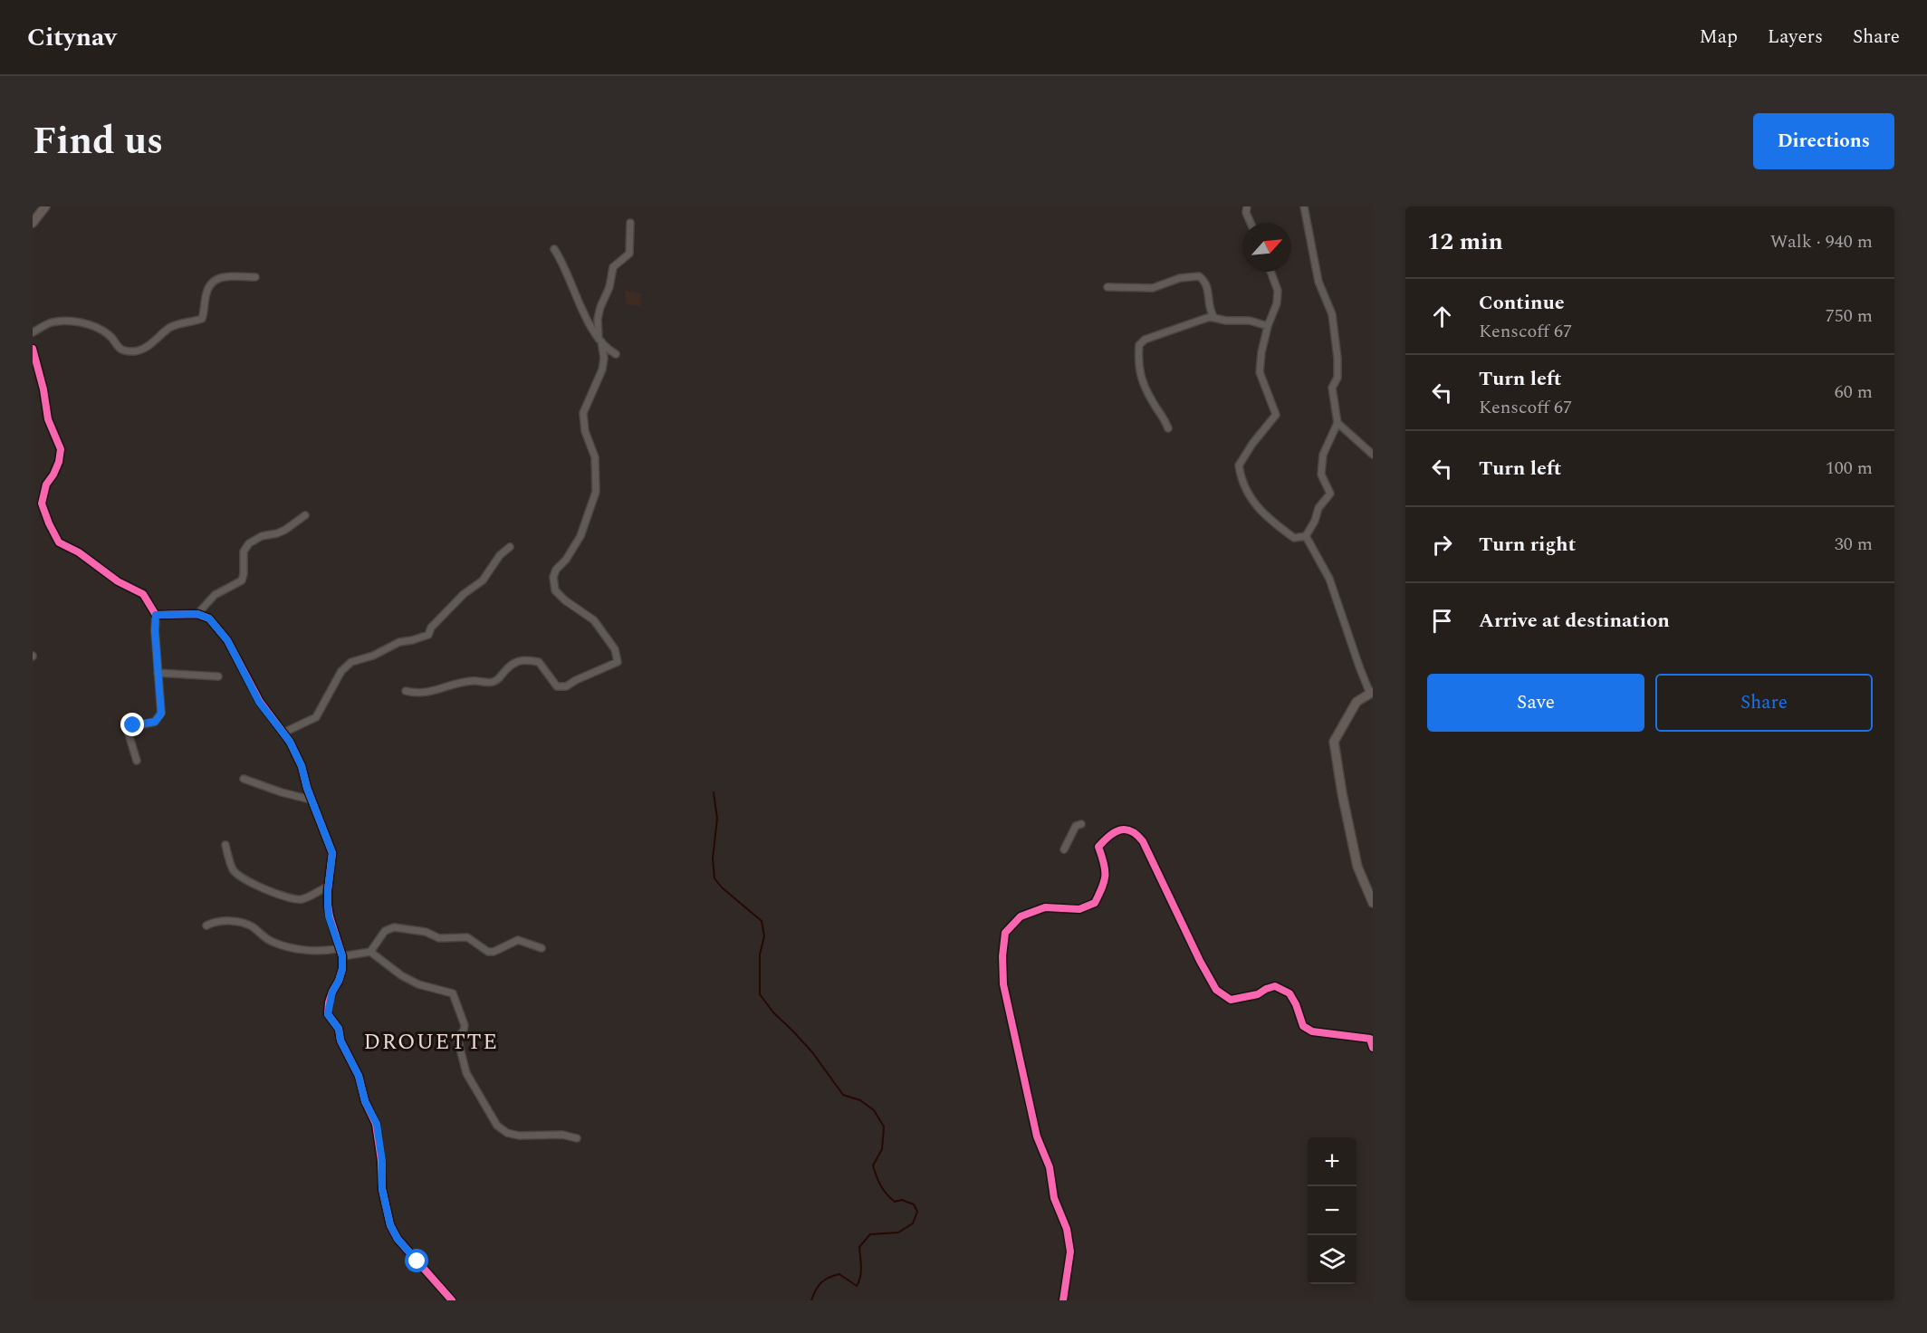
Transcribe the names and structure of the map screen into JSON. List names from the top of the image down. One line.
{"districts":["DROUETTE"],"north":"top right","page":{"header":"Citynav","nav":["Map","Layers","Share"],"title":"Find us","buttons":["Directions",["Save","Share"]],"heading":["12 min","Walk · 940 m"],"list":[["Continue","Kenscoff 67","750 m"],["Turn left","Kenscoff 67","60 m"],["Turn left","100 m"],["Turn right","30 m"],"Arrive at destination"],"map_buttons":["+","−"]}}
